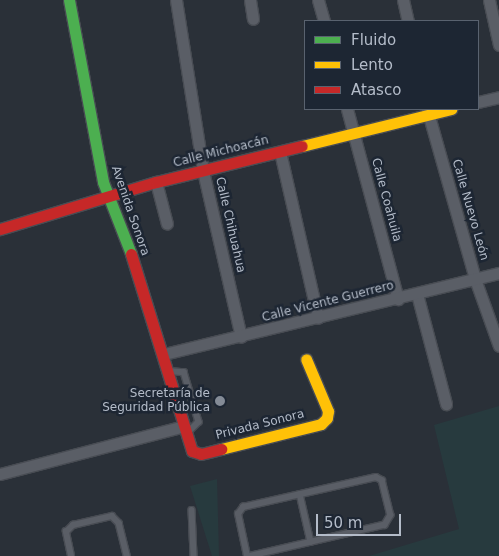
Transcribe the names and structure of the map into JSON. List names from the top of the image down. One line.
{"streets":{"street":["Calle Michoacán","Calle Coahuila","Calle Nuevo León","Avenida Sonora","Calle Chihuahua","Calle Vicente Guerrero","Privada Sonora"]},"crossings":[["Calle Michoacán","Calle Coahuila"],["Calle Michoacán","Calle Nuevo León"],["Calle Michoacán","Avenida Sonora"],["Calle Michoacán","Calle Chihuahua"],["Calle Coahuila","Calle Vicente Guerrero"],["Calle Nuevo León","Calle Vicente Guerrero"],["Avenida Sonora","Calle Vicente Guerrero"],["Avenida Sonora","Privada Sonora"],["Calle Chihuahua","Calle Vicente Guerrero"]],"places":["Secretaría de Seguridad Pública"],"legend":["Fluido","Lento","Atasco"],"scale_bar":"50 m"}
